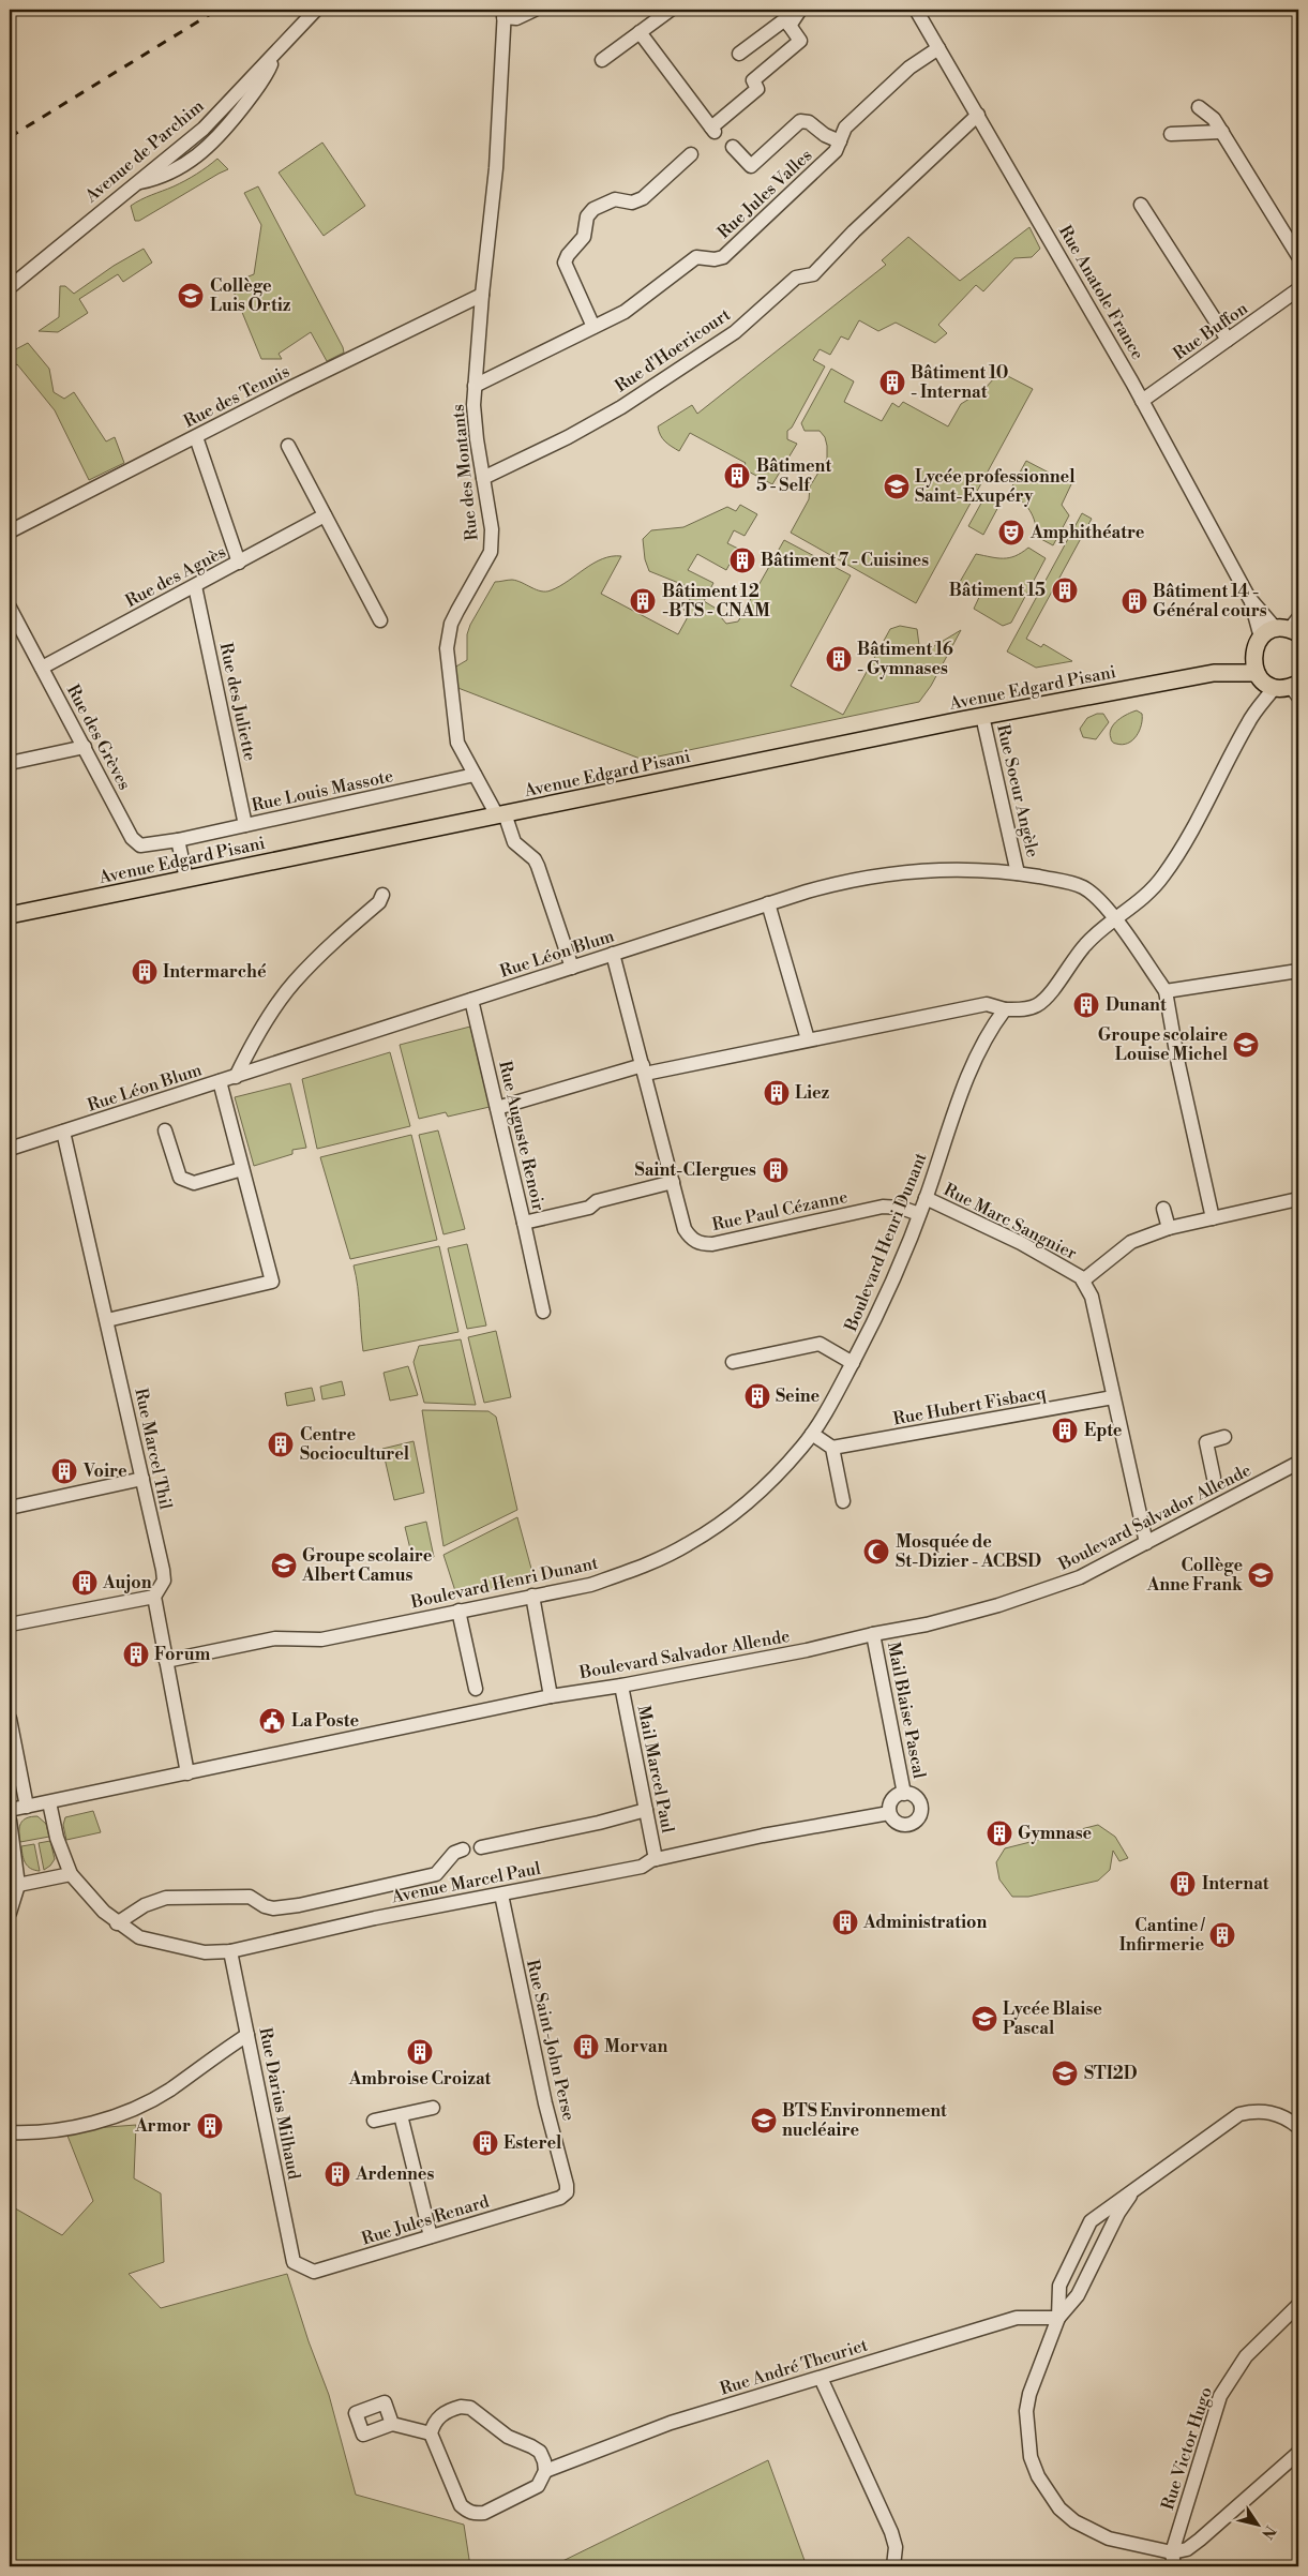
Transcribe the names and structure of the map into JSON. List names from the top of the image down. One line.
{"streets":{"main road":["Avenue Edgard Pisani"],"street":["Avenue de Parchim","Rue Jules Valles","Rue Anatole France","Rue Buffon","Rue d'Hoericourt","Rue des Tennis","Rue des Montants","Rue des Agnès","Rue des Juliette","Rue des Grèves","Rue Louis Massote","Rue Soeur Angèle","Rue Léon Blum","Rue Auguste Renoir","Rue Paul Cézanne","Rue Marc Sangnier","Boulevard Henri Dunant","Rue Hubert Fisbacq","Rue Marcel Thil","Boulevard Salvador Allende","Mail Blaise Pascal","Mail Marcel Paul","Avenue Marcel Paul","Rue Saint-John Perse","Rue Darius Milhaud","Rue Jules Renard","Rue André Theuriet","Rue Victor Hugo"]},"crossings":[["Rue Jules Valles","Rue Anatole France"],["Rue Jules Valles","Rue des Montants"],["Rue Anatole France","Rue Buffon"],["Rue Anatole France","Rue d'Hoericourt"],["Rue d'Hoericourt","Rue des Montants"],["Rue des Tennis","Rue des Montants"],["Rue des Montants","Avenue Edgard Pisani"],["Rue des Montants","Rue Louis Massote"],["Rue des Montants","Rue Léon Blum"],["Rue des Agnès","Rue des Juliette"],["Rue des Agnès","Rue des Grèves"],["Avenue Edgard Pisani","Rue Soeur Angèle"],["Rue des Juliette","Rue Louis Massote"],["Rue des Grèves","Rue Louis Massote"],["Rue Soeur Angèle","Rue Léon Blum"],["Rue Léon Blum","Rue Auguste Renoir"],["Rue Léon Blum","Rue Paul Cézanne"],["Rue Léon Blum","Rue Marcel Thil"],["Rue Auguste Renoir","Rue Paul Cézanne"],["Rue Paul Cézanne","Boulevard Henri Dunant"],["Rue Marc Sangnier","Boulevard Henri Dunant"],["Rue Marc Sangnier","Rue Hubert Fisbacq"],["Rue Marc Sangnier","Boulevard Salvador Allende"],["Boulevard Salvador Allende","Mail Blaise Pascal"],["Boulevard Salvador Allende","Mail Marcel Paul"],["Boulevard Salvador Allende","Avenue Marcel Paul"],["Mail Blaise Pascal","Avenue Marcel Paul"],["Mail Marcel Paul","Avenue Marcel Paul"],["Avenue Marcel Paul","Rue Saint-John Perse"],["Avenue Marcel Paul","Rue Darius Milhaud"],["Rue Saint-John Perse","Rue Jules Renard"],["Rue Darius Milhaud","Rue Jules Renard"]],"places":{"school or university":["Collège Luis Ortiz","Lycée professionnel Saint-Exupéry","Groupe scolaire Louise Michel","Groupe scolaire Albert Camus","Collège Anne Frank","Lycée Blaise Pascal","STI2D","BTS Environnement nucléaire"],"building":["Bâtiment 10 - Internat","Bâtiment 5 - Self","Bâtiment 7 - Cuisines","Bâtiment 15","Bâtiment 12 -BTS - CNAM","Bâtiment 14 - Général cours","Bâtiment 16 - Gymnases","Intermarché","Dunant","Liez","Saint-CIergues","Seine","Epte","Centre Socioculturel","Voire","Aujon","Forum","Gymnase","Internat","Administration","Cantine / Infirmerie","Morvan","Ambroise Croizat","Armor","Esterel","Ardennes"],"theatre":["Amphithéatre"],"mosque":["Mosquée de St-Dizier - ACBSD"],"public building":["La Poste"]},"north":"bottom right"}
